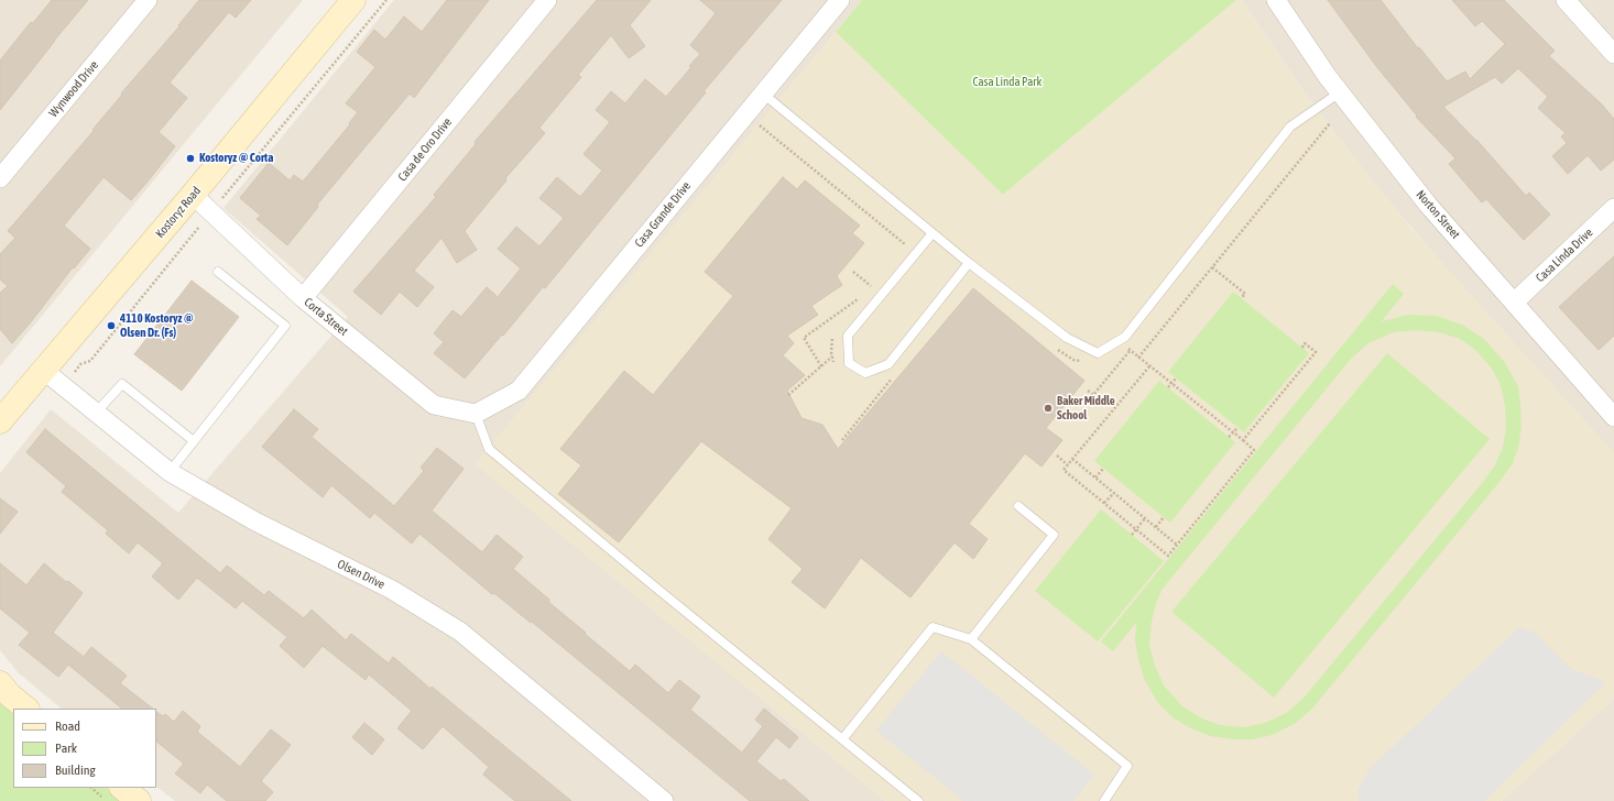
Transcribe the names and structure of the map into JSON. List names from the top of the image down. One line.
{"streets":{"main road":["Kostoryz Road"],"street":["Wynwood Drive","Casa de Oro Drive","Casa Grande Drive","Norton Street","Casa Linda Drive","Corta Street","Olsen Drive"]},"crossings":[["Casa de Oro Drive","Corta Street"],["Kostoryz Road","Corta Street"],["Kostoryz Road","Olsen Drive"],["Casa Grande Drive","Corta Street"],["Norton Street","Casa Linda Drive"]],"parks":["Casa Linda Park"],"places":["Kostoryz @ Corta","4110 Kostoryz @ Olsen Dr. (Fs)","Baker Middle School"],"legend":["Road","Park","Building"]}
